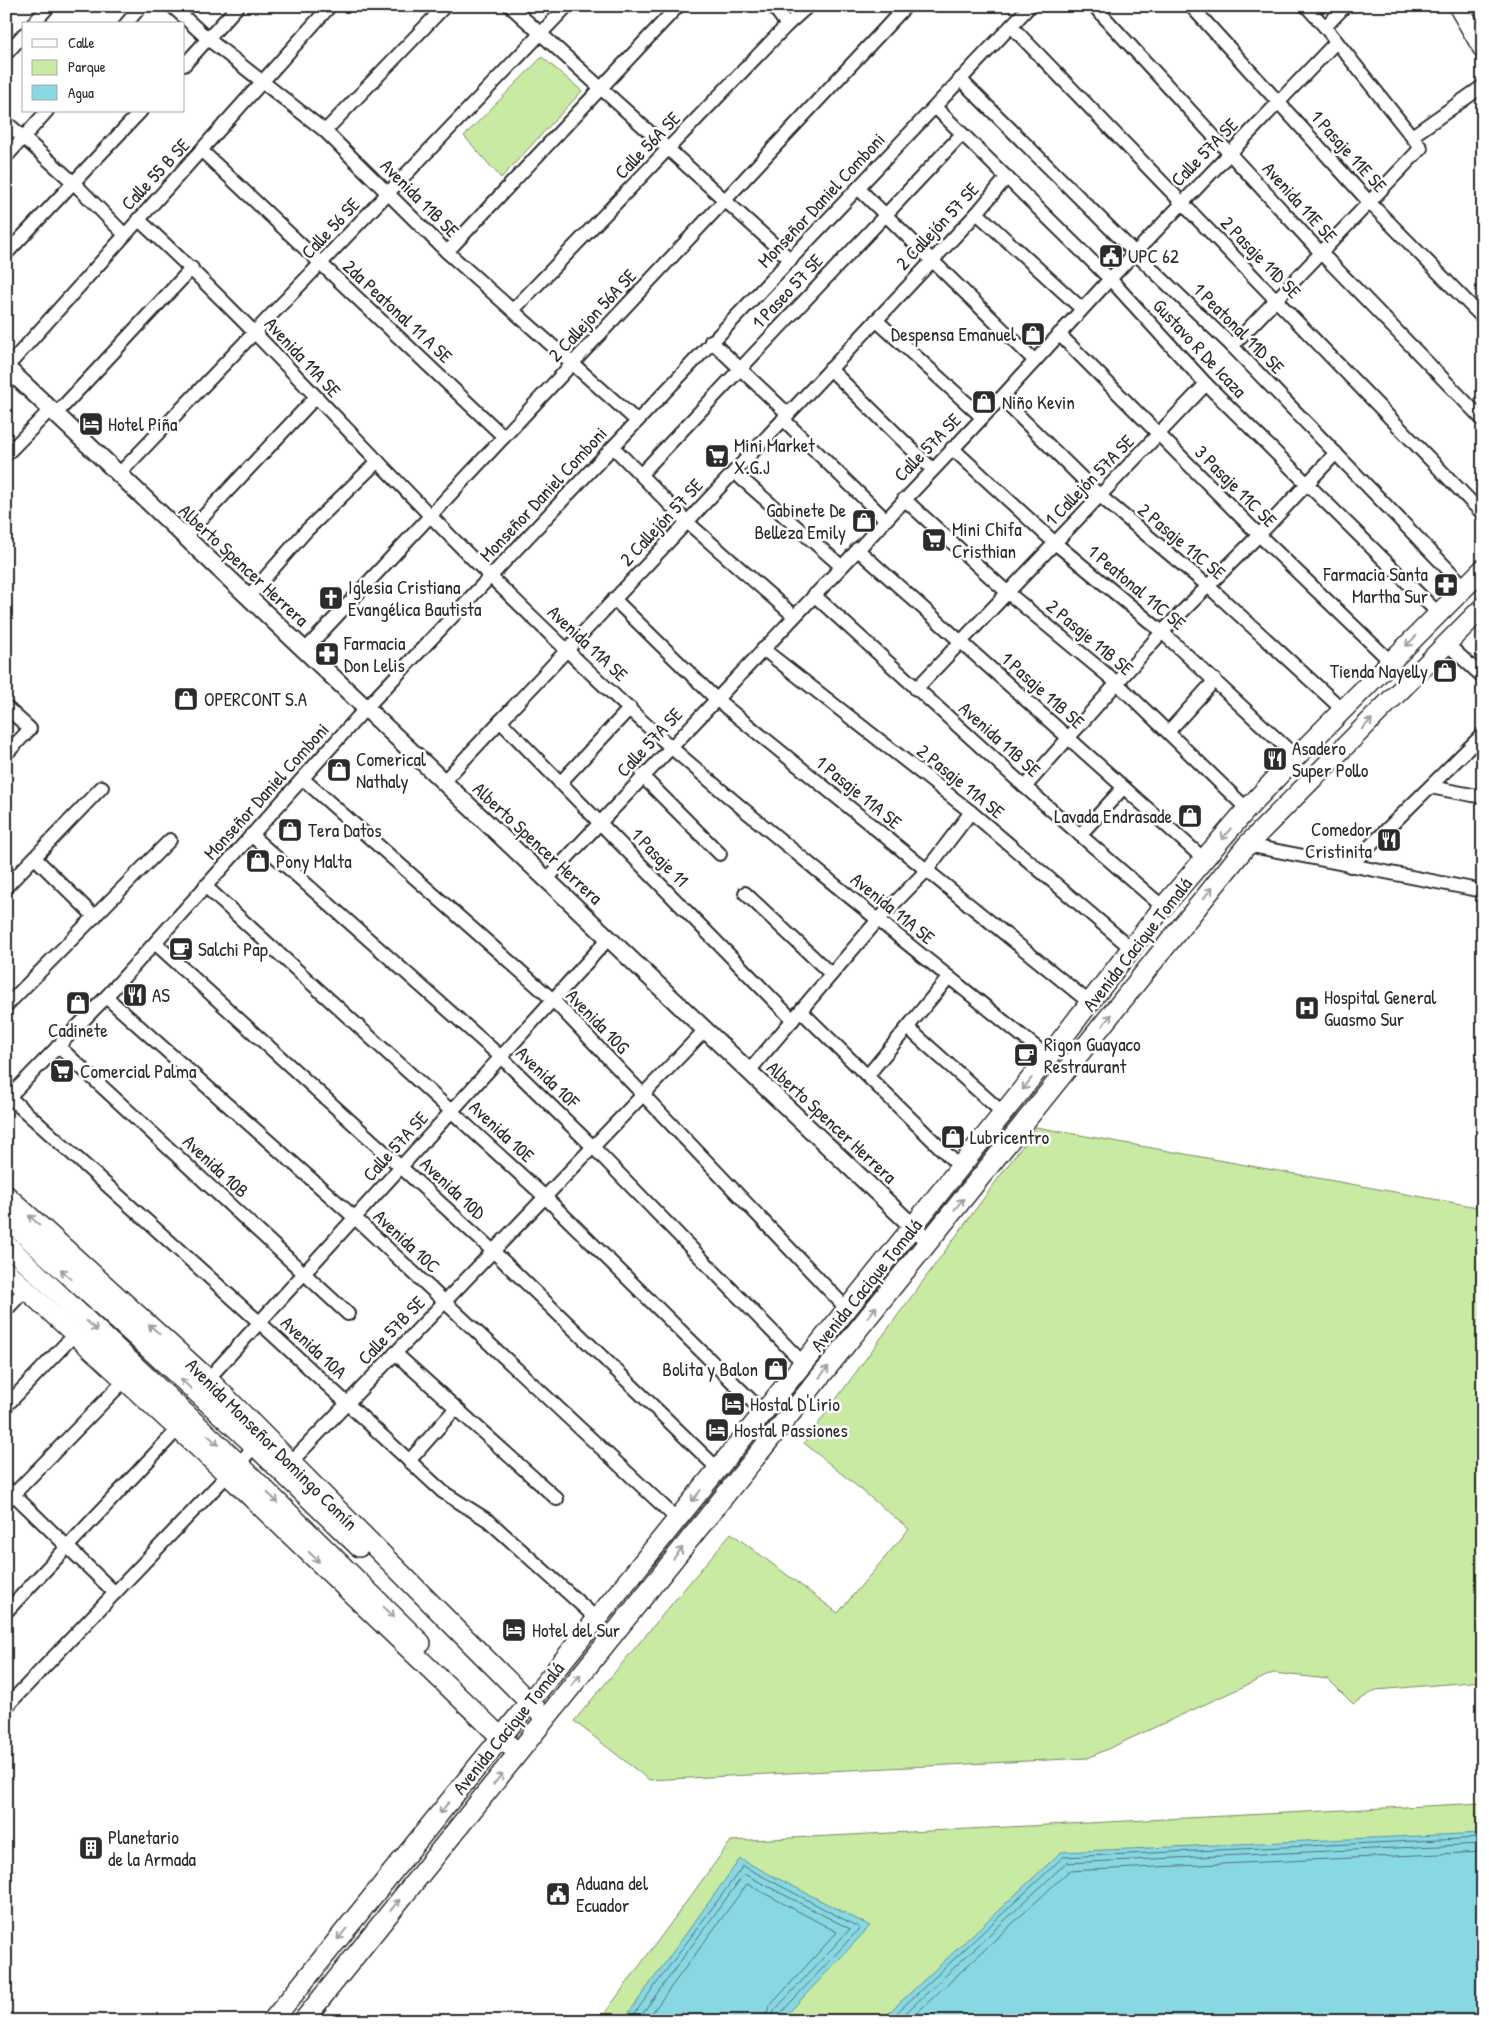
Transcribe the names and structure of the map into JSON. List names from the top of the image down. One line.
{"streets":{"main road":["Avenida Cacique Tomalá","Avenida Monseñor Domingo Comín"],"street":["Calle 56A SE","1 Pasaje 11E SE","Calle 57A SE","Calle 55 B SE","Avenida 11B SE","Monseñor Daniel Comboni","Avenida 11E SE","2 Callejón 57 SE","Calle 56 SE","2 Pasaje 11D SE","1 Paseo 57 SE","2da Peatonal 11 A SE","2 Callejon 56A SE","1 Peatonal 11D SE","Gustavo R De Icaza","Avenida 11A SE","1 Callejón 57A SE","3 Pasaje 11C SE","2 Pasaje 11C SE","Alberto Spencer Herrera","1 Peatonal 11C SE","2 Pasaje 11B SE","1 Pasaje 11B SE","2 Pasaje 11A SE","1 Pasaje 11A SE","1 Pasaje 11","Avenida 10G","Avenida 10F","Avenida 10E","Avenida 10B","Avenida 10D","Avenida 10C","Calle 57B SE","Avenida 10A"]},"crossings":[["Calle 56A SE","Avenida 11B SE"],["1 Pasaje 11E SE","Calle 57A SE"],["Calle 57A SE","Avenida 11B SE"],["Calle 57A SE","Avenida 11E SE"],["Calle 57A SE","2 Pasaje 11D SE"],["Calle 57A SE","1 Peatonal 11D SE"],["Calle 57A SE","Gustavo R De Icaza"],["Calle 57A SE","Avenida 11A SE"],["Calle 57A SE","3 Pasaje 11C SE"],["Calle 57A SE","2 Pasaje 11C SE"],["Calle 57A SE","Alberto Spencer Herrera"],["Calle 57A SE","1 Peatonal 11C SE"],["Calle 57A SE","2 Pasaje 11B SE"],["Calle 57A SE","1 Pasaje 11B SE"],["Calle 57A SE","2 Pasaje 11A SE"],["Calle 57A SE","1 Pasaje 11A SE"],["Calle 57A SE","1 Pasaje 11"],["Calle 57A SE","Avenida 10G"],["Calle 57A SE","Avenida 10F"],["Calle 57A SE","Avenida 10E"],["Calle 57A SE","Avenida 10B"],["Calle 57A SE","Avenida 10D"],["Calle 57A SE","Avenida 10C"],["Calle 57A SE","Avenida 10A"],["Calle 57A SE","Avenida Monseñor Domingo Comín"],["Calle 55 B SE","Avenida 11B SE"],["Calle 55 B SE","2da Peatonal 11 A SE"],["Calle 55 B SE","Avenida 11A SE"],["Calle 55 B SE","Alberto Spencer Herrera"],["Avenida 11B SE","Monseñor Daniel Comboni"],["Avenida 11B SE","Calle 56 SE"],["Avenida 11B SE","2 Callejon 56A SE"],["Avenida 11B SE","1 Callejón 57A SE"],["Avenida 11B SE","Avenida Cacique Tomalá"],["Monseñor Daniel Comboni","2 Pasaje 11D SE"],["Monseñor Daniel Comboni","1 Peatonal 11D SE"],["Monseñor Daniel Comboni","Gustavo R De Icaza"],["Monseñor Daniel Comboni","Avenida 11A SE"],["Monseñor Daniel Comboni","Alberto Spencer Herrera"],["Monseñor Daniel Comboni","Avenida 10G"],["Monseñor Daniel Comboni","Avenida 10F"],["Monseñor Daniel Comboni","Avenida 10E"],["Monseñor Daniel Comboni","Avenida 10B"],["Monseñor Daniel Comboni","Avenida 10D"],["Monseñor Daniel Comboni","Avenida 10C"],["Monseñor Daniel Comboni","Avenida 10A"],["2 Callejón 57 SE","Gustavo R De Icaza"],["2 Callejón 57 SE","Avenida 11A SE"],["2 Callejón 57 SE","Alberto Spencer Herrera"],["2 Callejón 57 SE","1 Pasaje 11A SE"],["2 Callejón 57 SE","1 Pasaje 11"],["Calle 56 SE","2da Peatonal 11 A SE"],["Calle 56 SE","Avenida 11A SE"],["Calle 56 SE","Alberto Spencer Herrera"],["1 Paseo 57 SE","Gustavo R De Icaza"],["2da Peatonal 11 A SE","2 Callejon 56A SE"],["2 Callejon 56A SE","Avenida 11A SE"],["2 Callejon 56A SE","Alberto Spencer Herrera"],["1 Peatonal 11D SE","Avenida Cacique Tomalá"],["Gustavo R De Icaza","1 Callejón 57A SE"],["Gustavo R De Icaza","Avenida Cacique Tomalá"],["Avenida 11A SE","Avenida Cacique Tomalá"],["1 Callejón 57A SE","3 Pasaje 11C SE"],["1 Callejón 57A SE","2 Pasaje 11C SE"],["1 Callejón 57A SE","1 Peatonal 11C SE"],["1 Callejón 57A SE","2 Pasaje 11B SE"],["1 Callejón 57A SE","1 Pasaje 11B SE"],["3 Pasaje 11C SE","Avenida Cacique Tomalá"],["2 Pasaje 11C SE","Avenida Cacique Tomalá"],["Alberto Spencer Herrera","Avenida Cacique Tomalá"],["Alberto Spencer Herrera","Calle 57B SE"],["1 Peatonal 11C SE","Avenida Cacique Tomalá"],["2 Pasaje 11B SE","Avenida Cacique Tomalá"],["1 Pasaje 11B SE","Avenida Cacique Tomalá"],["2 Pasaje 11A SE","Avenida Cacique Tomalá"],["1 Pasaje 11A SE","Avenida Cacique Tomalá"],["1 Pasaje 11","Avenida Cacique Tomalá"],["Avenida Cacique Tomalá","Avenida 10G"],["Avenida Cacique Tomalá","Avenida 10F"],["Avenida Cacique Tomalá","Avenida 10E"],["Avenida Cacique Tomalá","Avenida 10D"],["Avenida Cacique Tomalá","Avenida 10C"],["Avenida Cacique Tomalá","Avenida 10A"],["Avenida Cacique Tomalá","Avenida Monseñor Domingo Comín"],["Avenida 10G","Calle 57B SE"],["Avenida 10F","Calle 57B SE"],["Avenida 10E","Calle 57B SE"],["Avenida 10D","Calle 57B SE"],["Avenida 10C","Calle 57B SE"],["Calle 57B SE","Avenida 10A"],["Calle 57B SE","Avenida Monseñor Domingo Comín"]],"places":{"public building":["UPC 62","Aduana del Ecuador"],"shop":["Despensa Emanuel","Niño Kevin","Gabinete De Belleza Emily","Tienda Nayelly","OPERCONT S.A","Comerical Nathaly","Lavada Endrasade","Tera Datos","Pony Malta","Cadinete","Lubricentro","Bolita y Balon"],"hotel":["Hotel Piña","Hostal D'Lirio","Hostal Passiones","Hotel del Sur"],"supermarket":["Mini Market X.G.J","Mini Chifa Cristhian","Comercial Palma"],"pharmacy":["Farmacia Santa Martha Sur","Farmacia Don Lelis"],"church":["Iglesia Cristiana Evangélica Bautista"],"restaurant":["Asadero Super Pollo","Comedor Cristinita","AS"],"cafe":["Salchi Pap","Rigon Guayaco Restraurant"],"hospital":["Hospital General Guasmo Sur"],"building":["Planetario de la Armada"]},"legend":["Calle","Parque","Agua"]}
